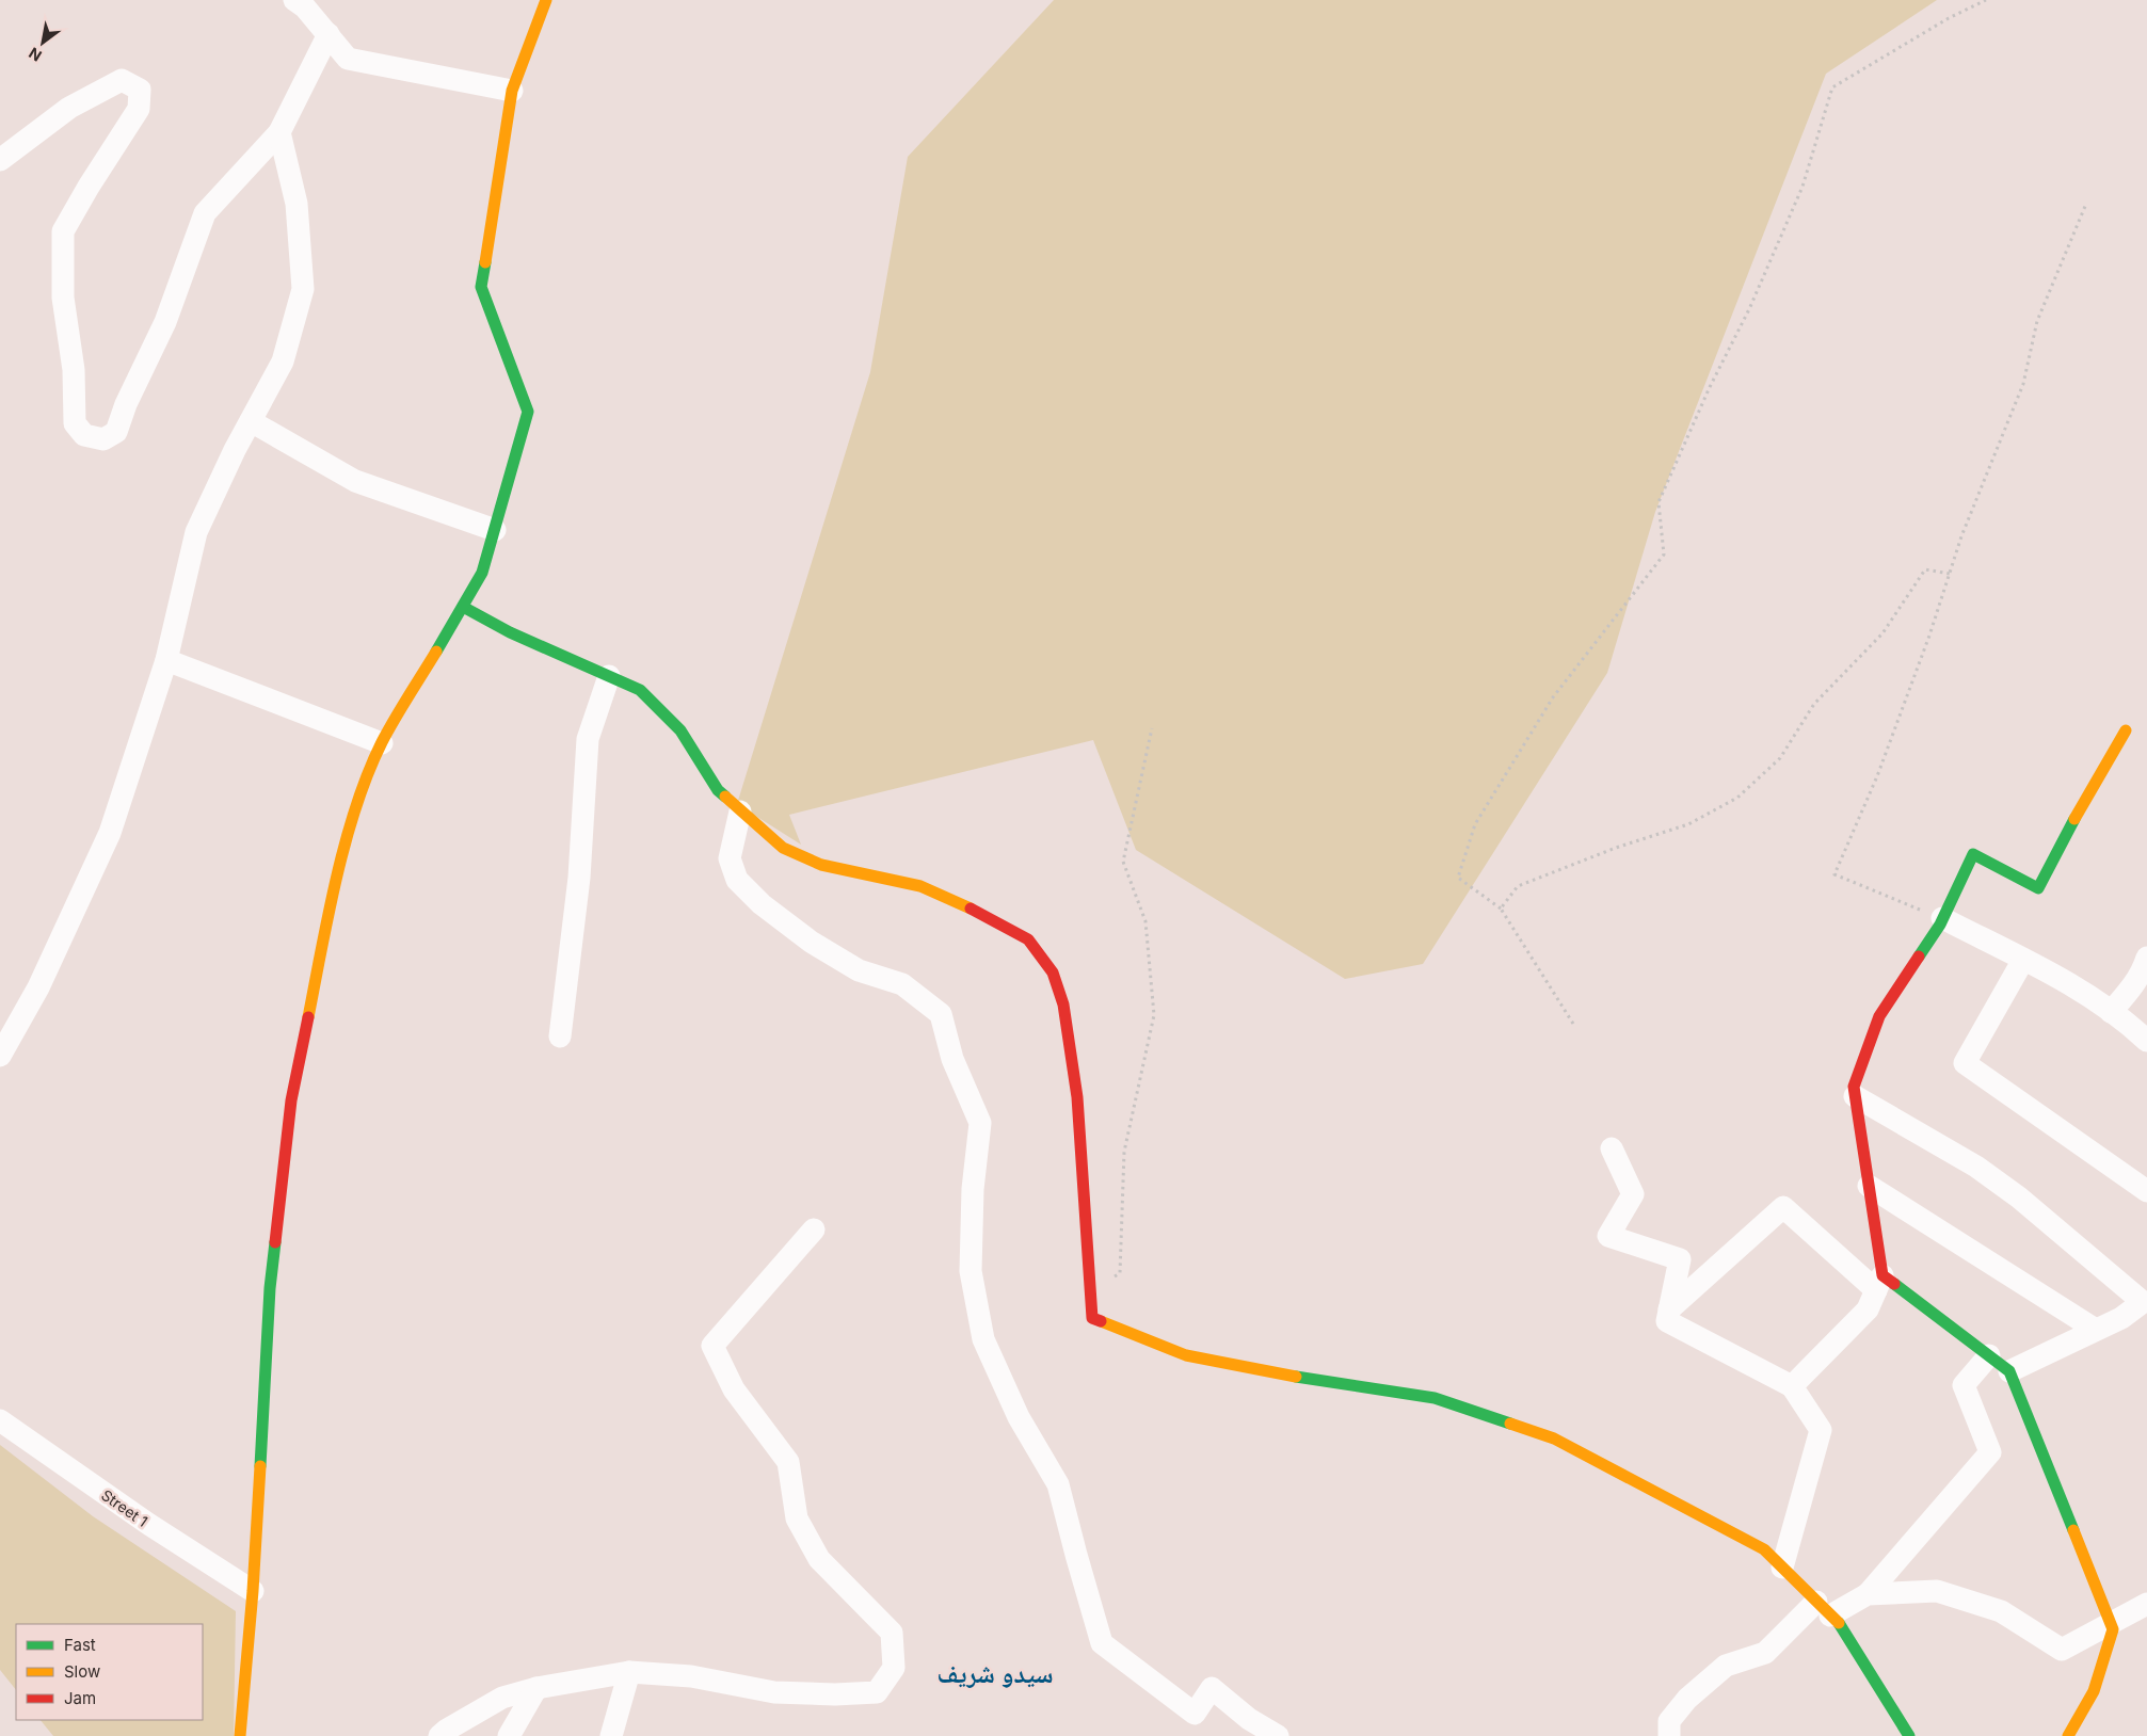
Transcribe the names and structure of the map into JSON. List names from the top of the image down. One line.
{"streets":{"street":["Street 1"]},"districts":["سيدو شريف"],"legend":["Fast","Slow","Jam"],"north":"bottom left"}
